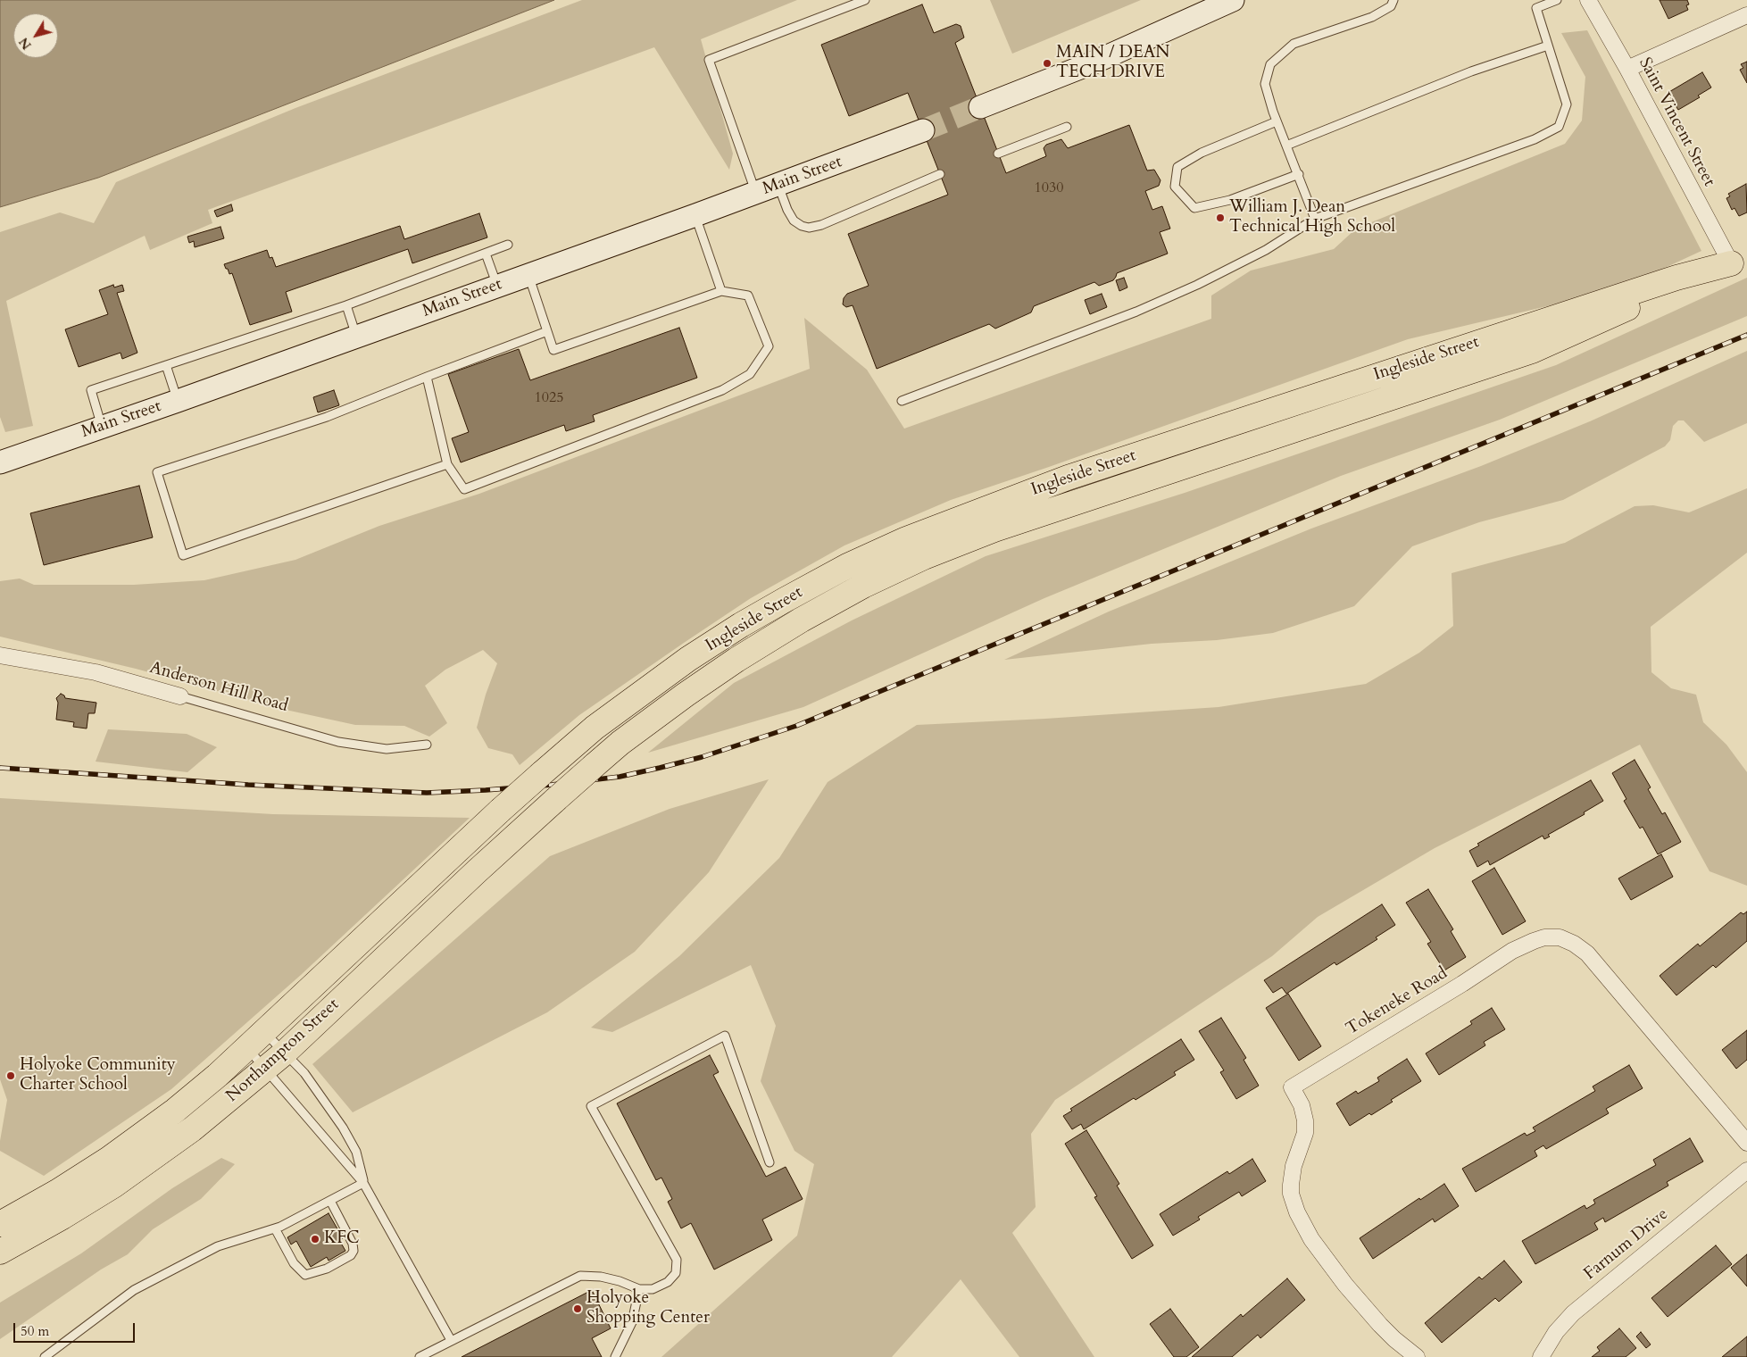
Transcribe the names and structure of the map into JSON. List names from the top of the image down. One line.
{"streets":{"main road":["Main Street","Ingleside Street","Northampton Street"],"street":["Saint Vincent Street","Anderson Hill Road","Tokeneke Road","Farnum Drive"]},"crossings":[["Saint Vincent Street","Ingleside Street"],["Ingleside Street","Northampton Street"]],"places":["MAIN / DEAN TECH DRIVE","William J. Dean Technical High School","Holyoke Community Charter School","KFC","Holyoke Shopping Center"],"house_numbers":["1030","1025"],"scale_bar":"50 m","north":"bottom left"}
